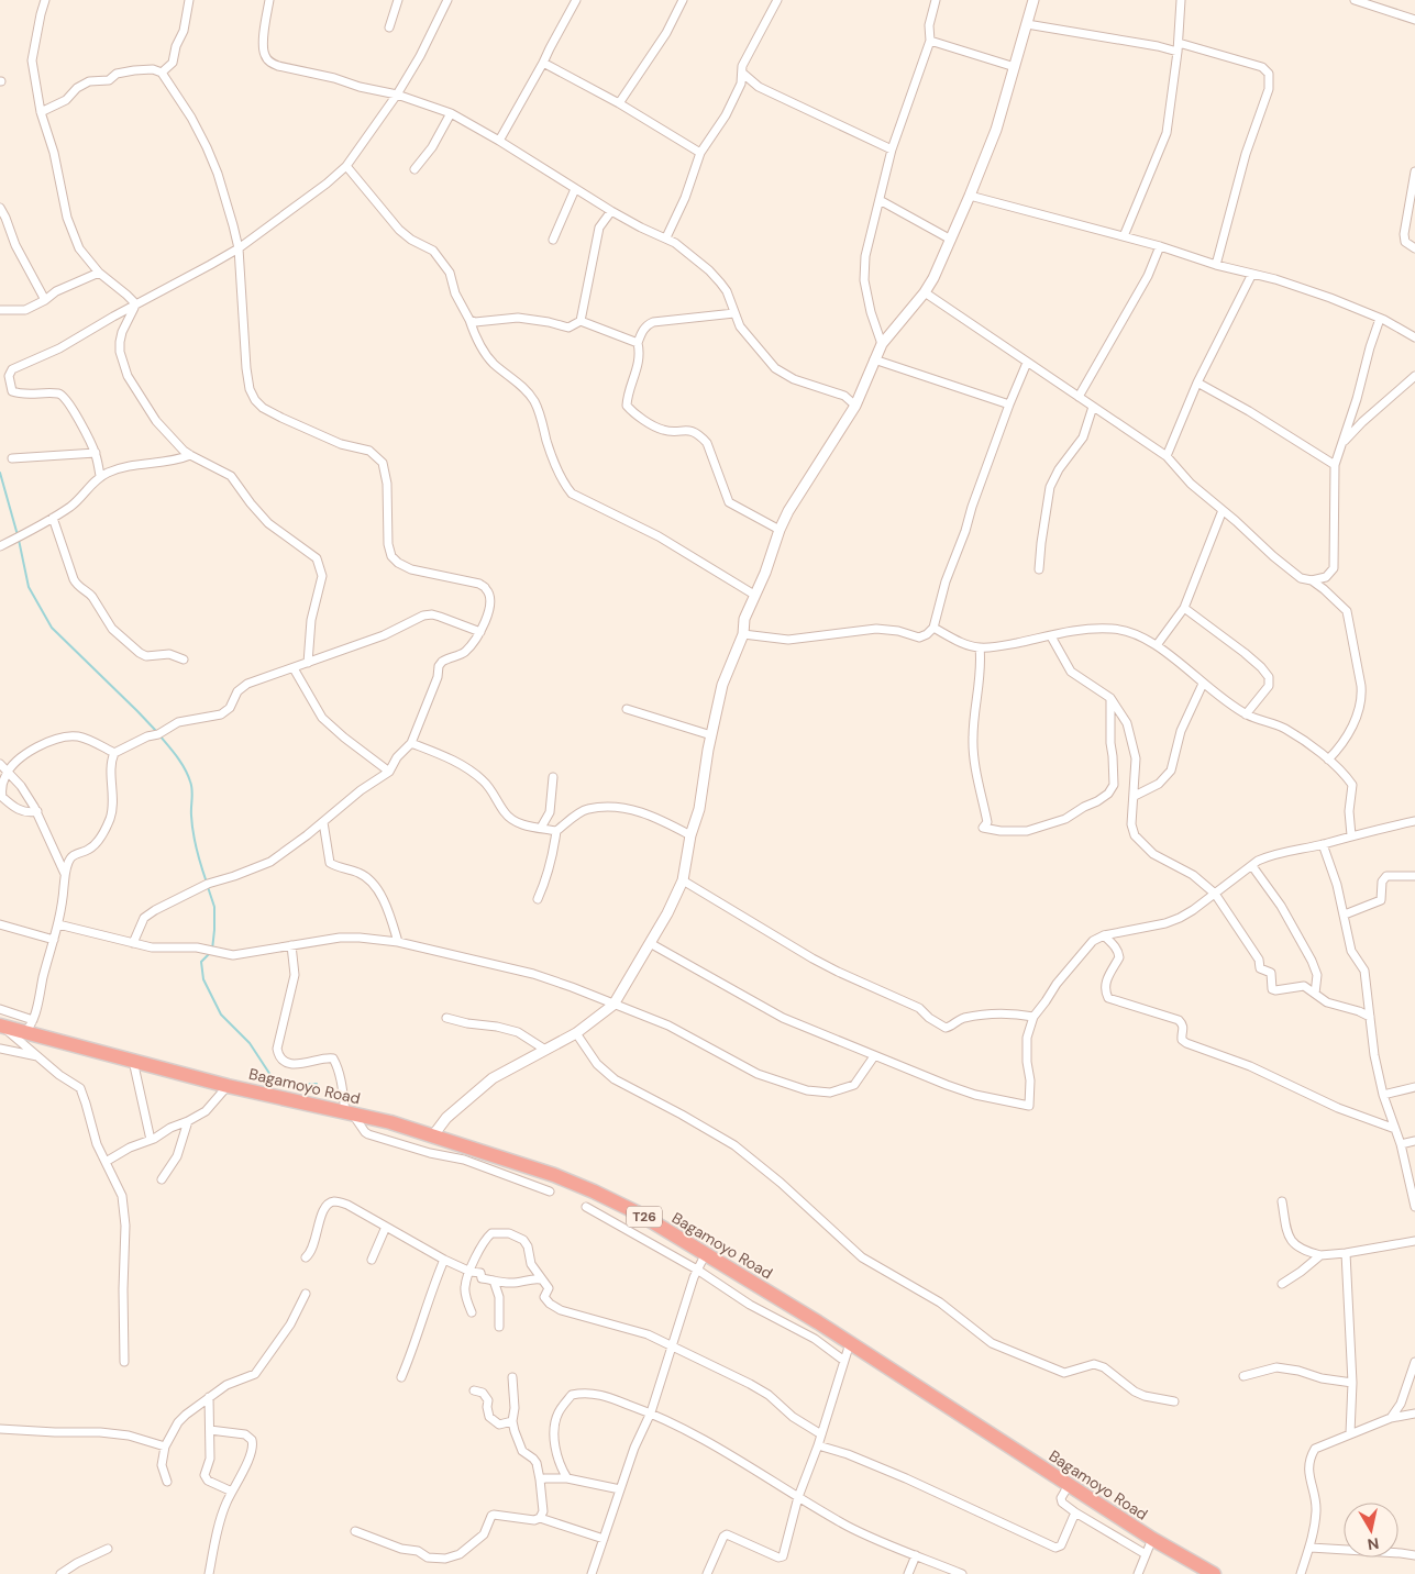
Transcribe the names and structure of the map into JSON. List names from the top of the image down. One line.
{"streets":{"highway":["Bagamoyo Road","T26"]},"north":"bottom"}
